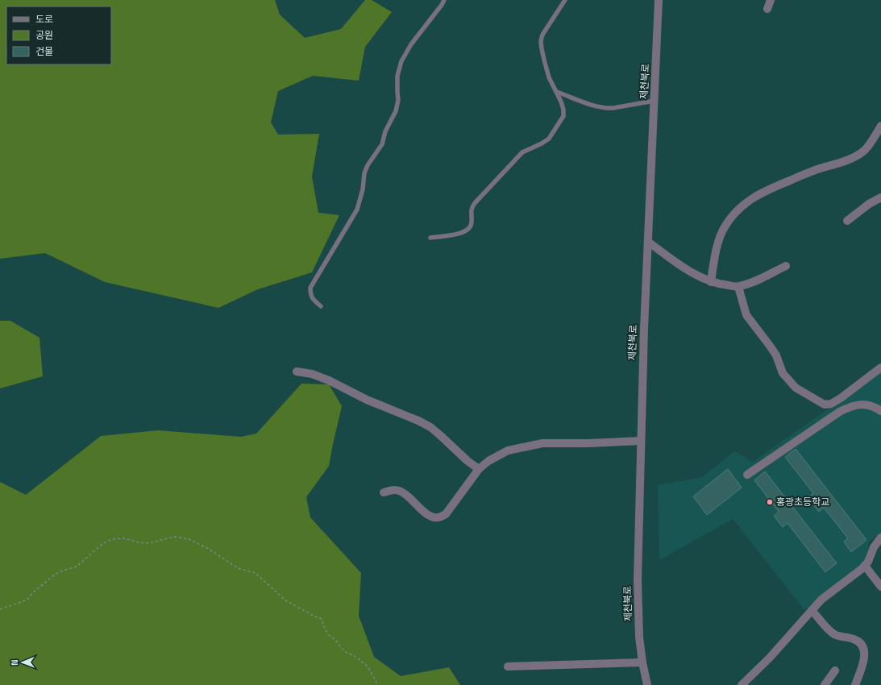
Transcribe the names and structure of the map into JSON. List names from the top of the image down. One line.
{"streets":{"street":["제천북로"]},"places":["홍광초등학교"],"legend":["도로","공원","건물"],"north":"left"}
